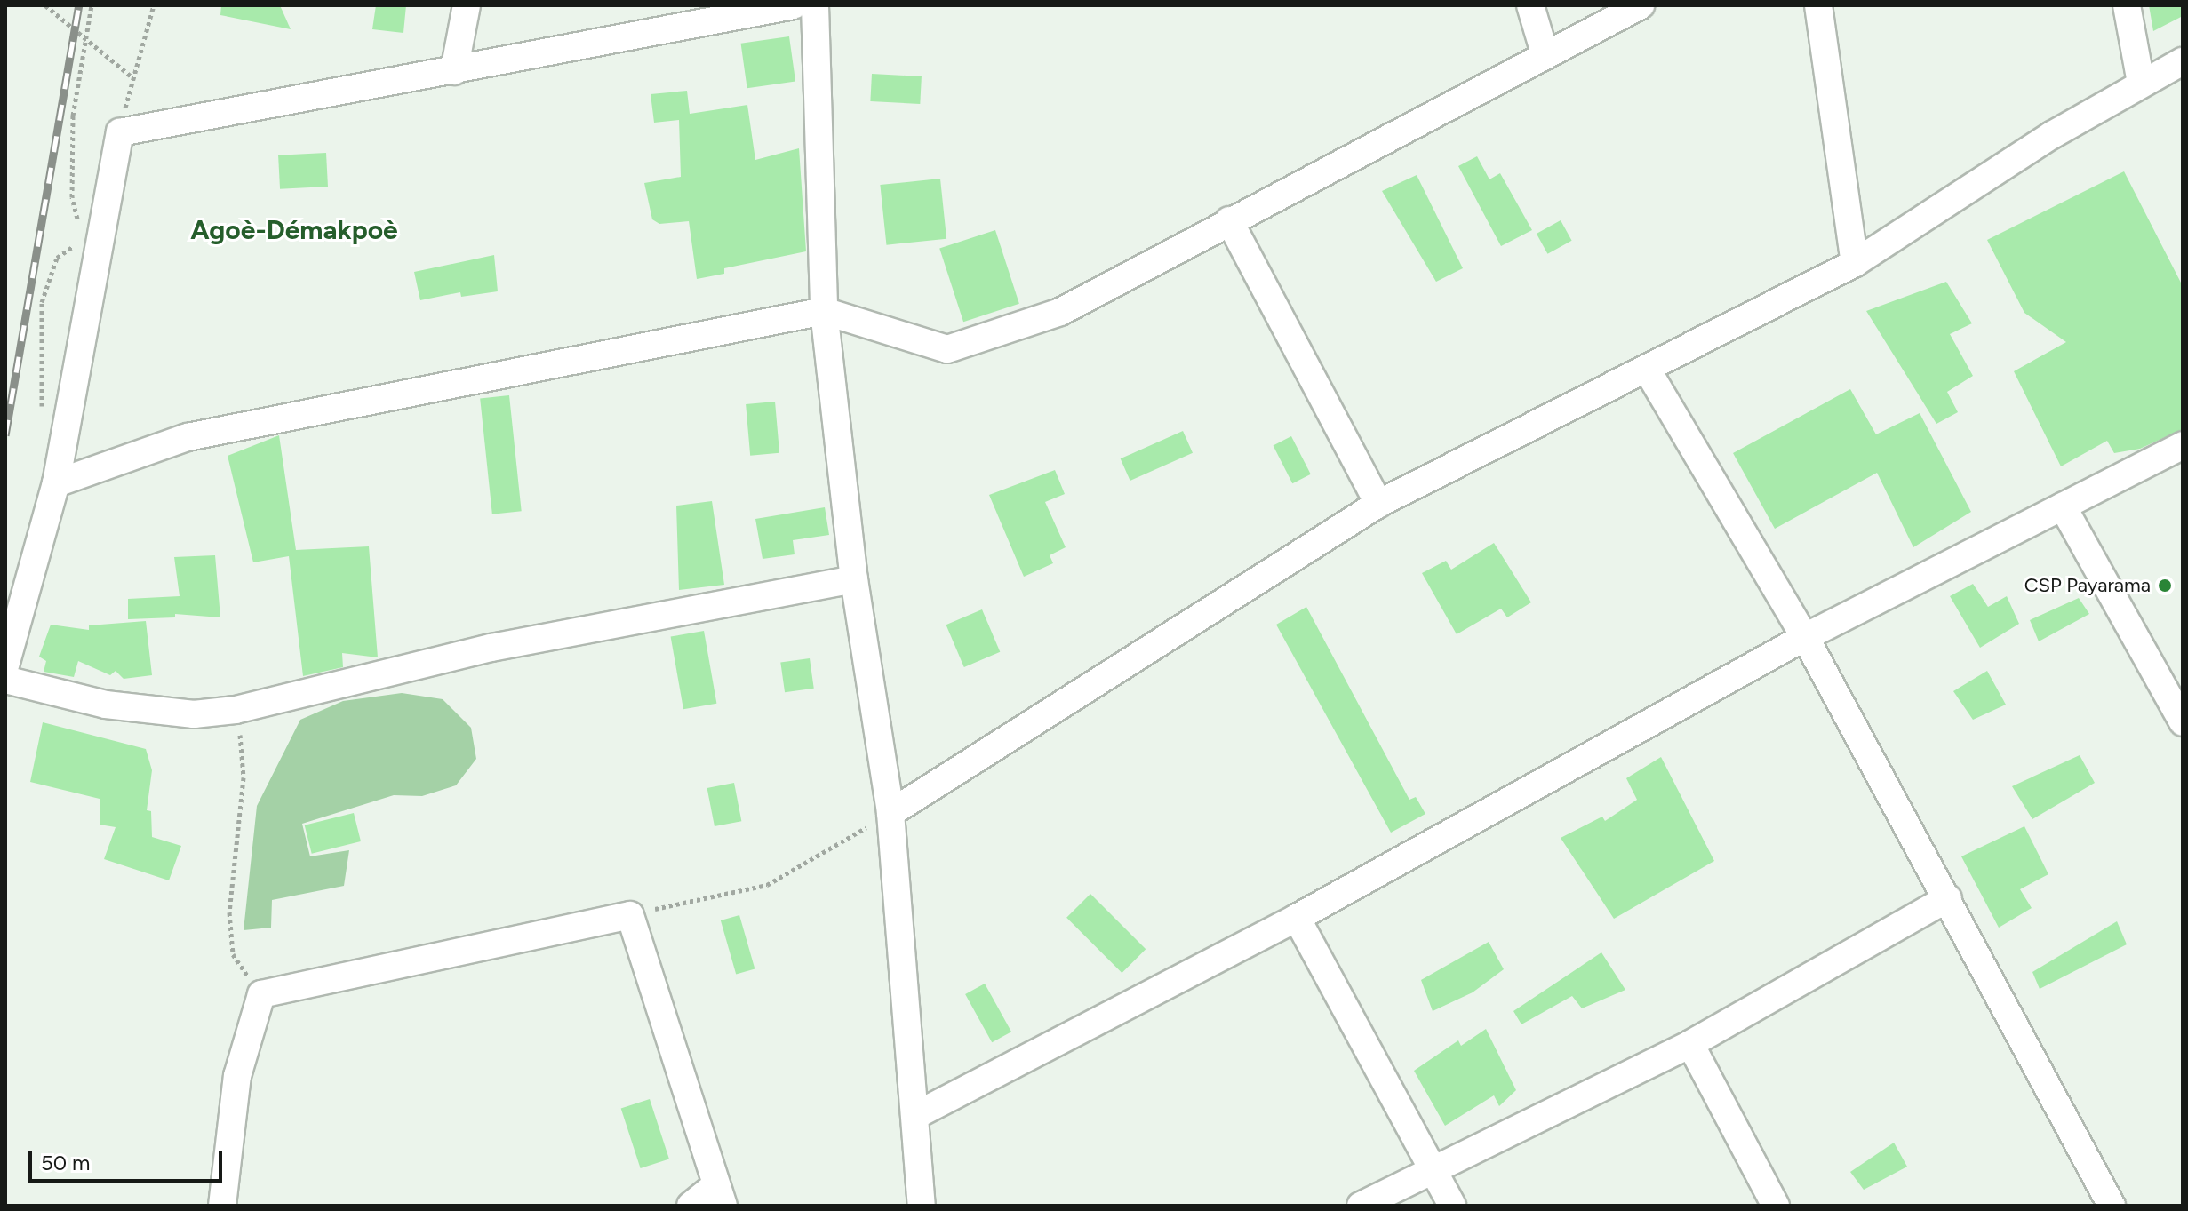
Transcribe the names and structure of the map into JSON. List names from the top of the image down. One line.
{"districts":["Agoè-Démakpoè"],"places":["CSP Payarama"],"scale_bar":"50 m"}
